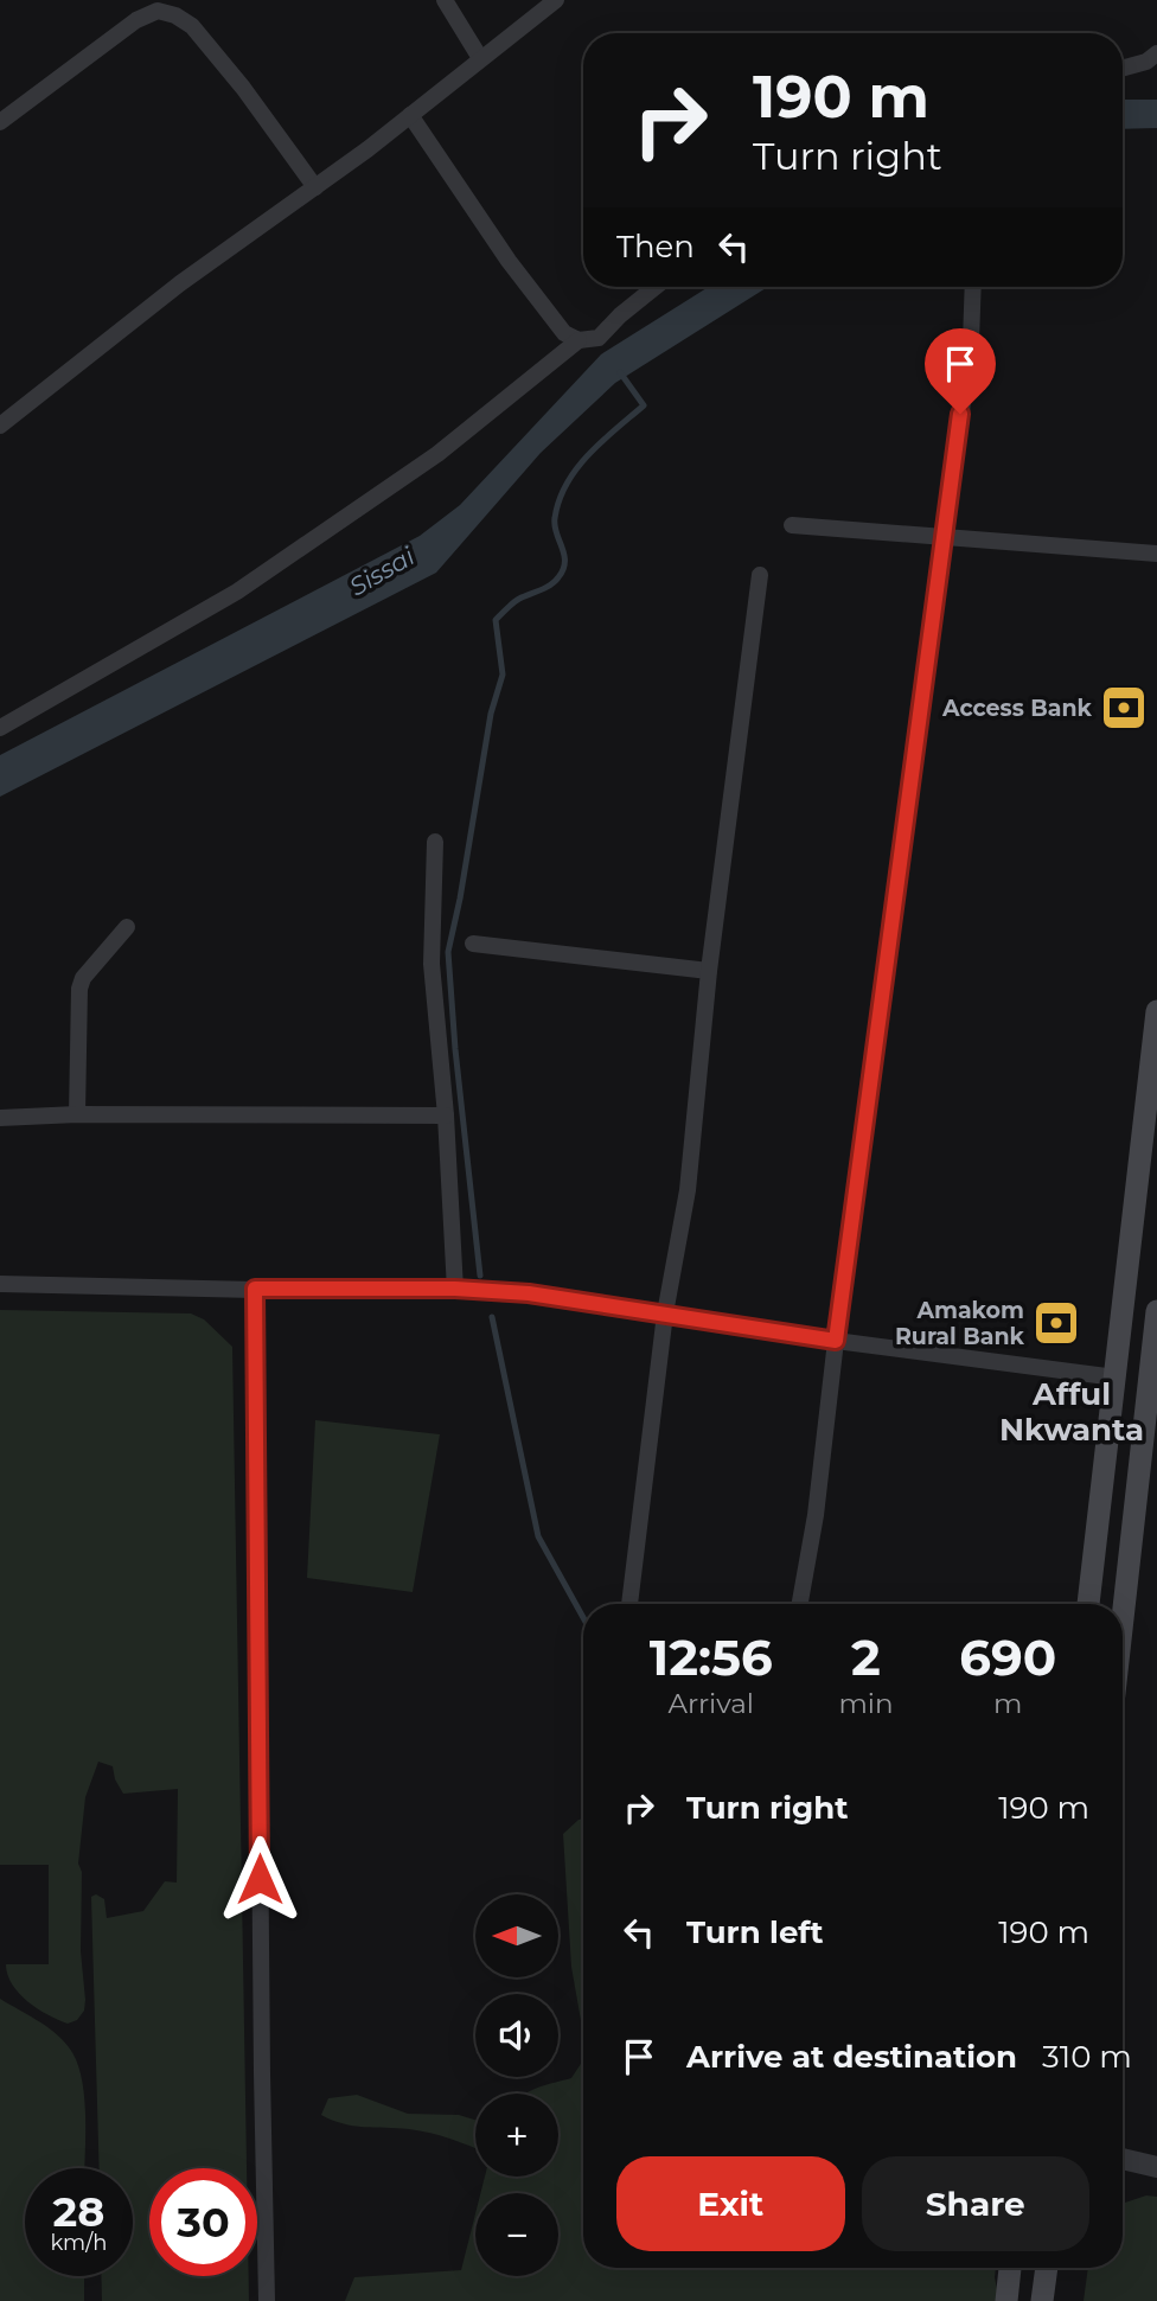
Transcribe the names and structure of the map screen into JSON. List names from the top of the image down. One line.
{"districts":["Afful Nkwanta"],"water":["Sissai"],"places":{"bank":["Access Bank","Amakom Rural Bank"]},"north":"left","page":{"turn":["190 m","Turn right"],"then":"Then","eta":["12:56","Arrival","2","min","690","m"],"list":[{"name":"Turn right","value":"190 m"},{"name":"Turn left","value":"190 m"},{"name":"Arrive at destination","value":"310 m"}],"map_buttons":["+","−"],"buttons":["Exit","Share"],"speed":"28 km/h","limit":"30"}}
